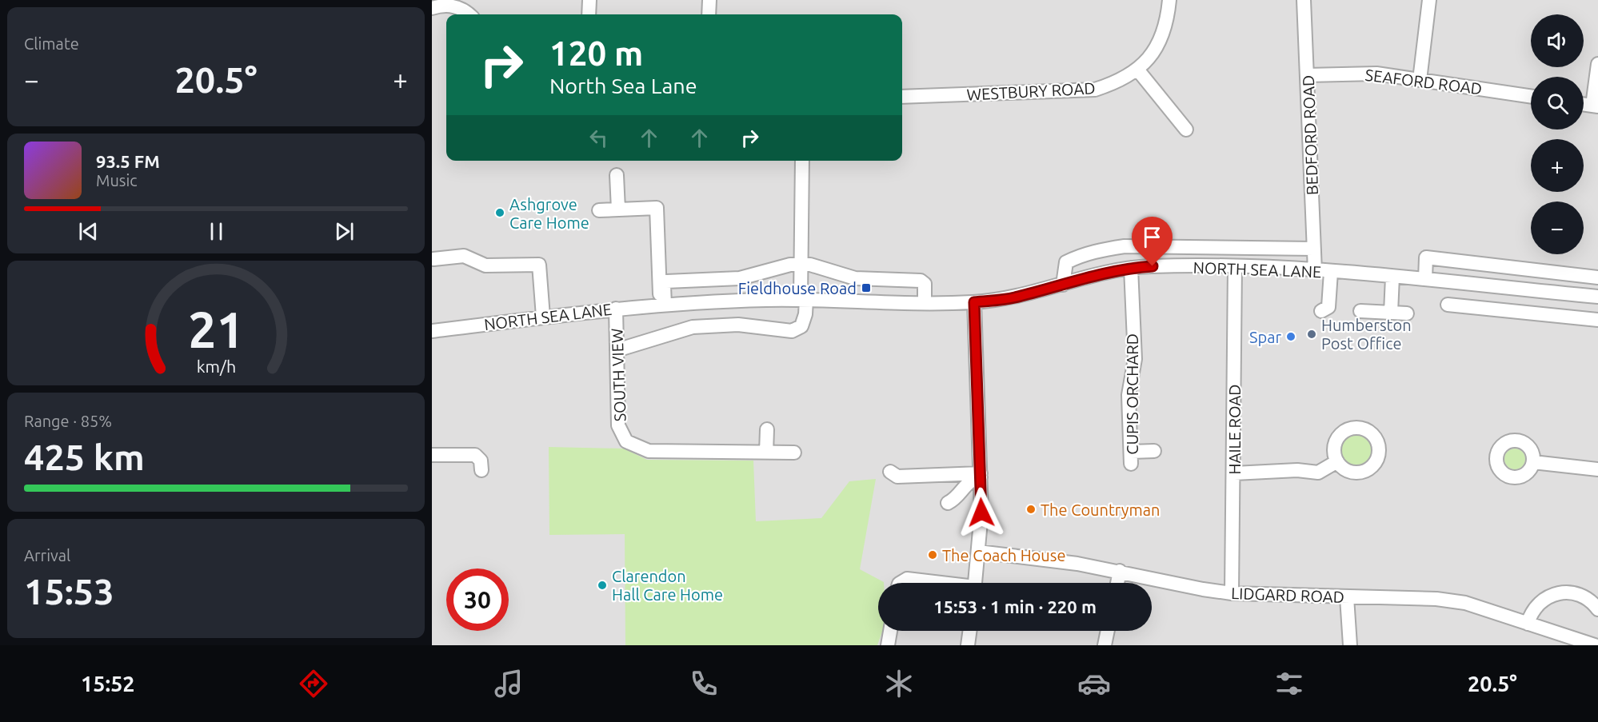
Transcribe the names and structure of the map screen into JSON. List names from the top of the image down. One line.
{"streets":{"street":["SEAFORD ROAD","WESTBURY ROAD","BEDFORD ROAD","NORTH SEA LANE","SOUTH VIEW","CUPIS ORCHARD","HAILE ROAD","LIDGARD ROAD"]},"crossings":[["SEAFORD ROAD","BEDFORD ROAD"],["BEDFORD ROAD","NORTH SEA LANE"],["NORTH SEA LANE","SOUTH VIEW"],["NORTH SEA LANE","CUPIS ORCHARD"],["NORTH SEA LANE","HAILE ROAD"],["HAILE ROAD","LIDGARD ROAD"]],"places":{"other":["Ashgrove Care Home","Humberston Post Office","Spar","The Countryman","The Coach House","Clarendon Hall Care Home"],"transit":["Fieldhouse Road"]},"page":{"tile":["Climate",["Range · 85%","425 km"],["Arrival","15:53"]],"map_buttons":["+","−"],"turn":["120 m","North Sea Lane"],"heat":["−","20.5°","+"],"song":["93.5 FM","Music"],"limit":"30","trip":"15:53 · 1 min · 220 m","tabs":["15:52","20.5°"],"gauge":["21","km/h"]}}
